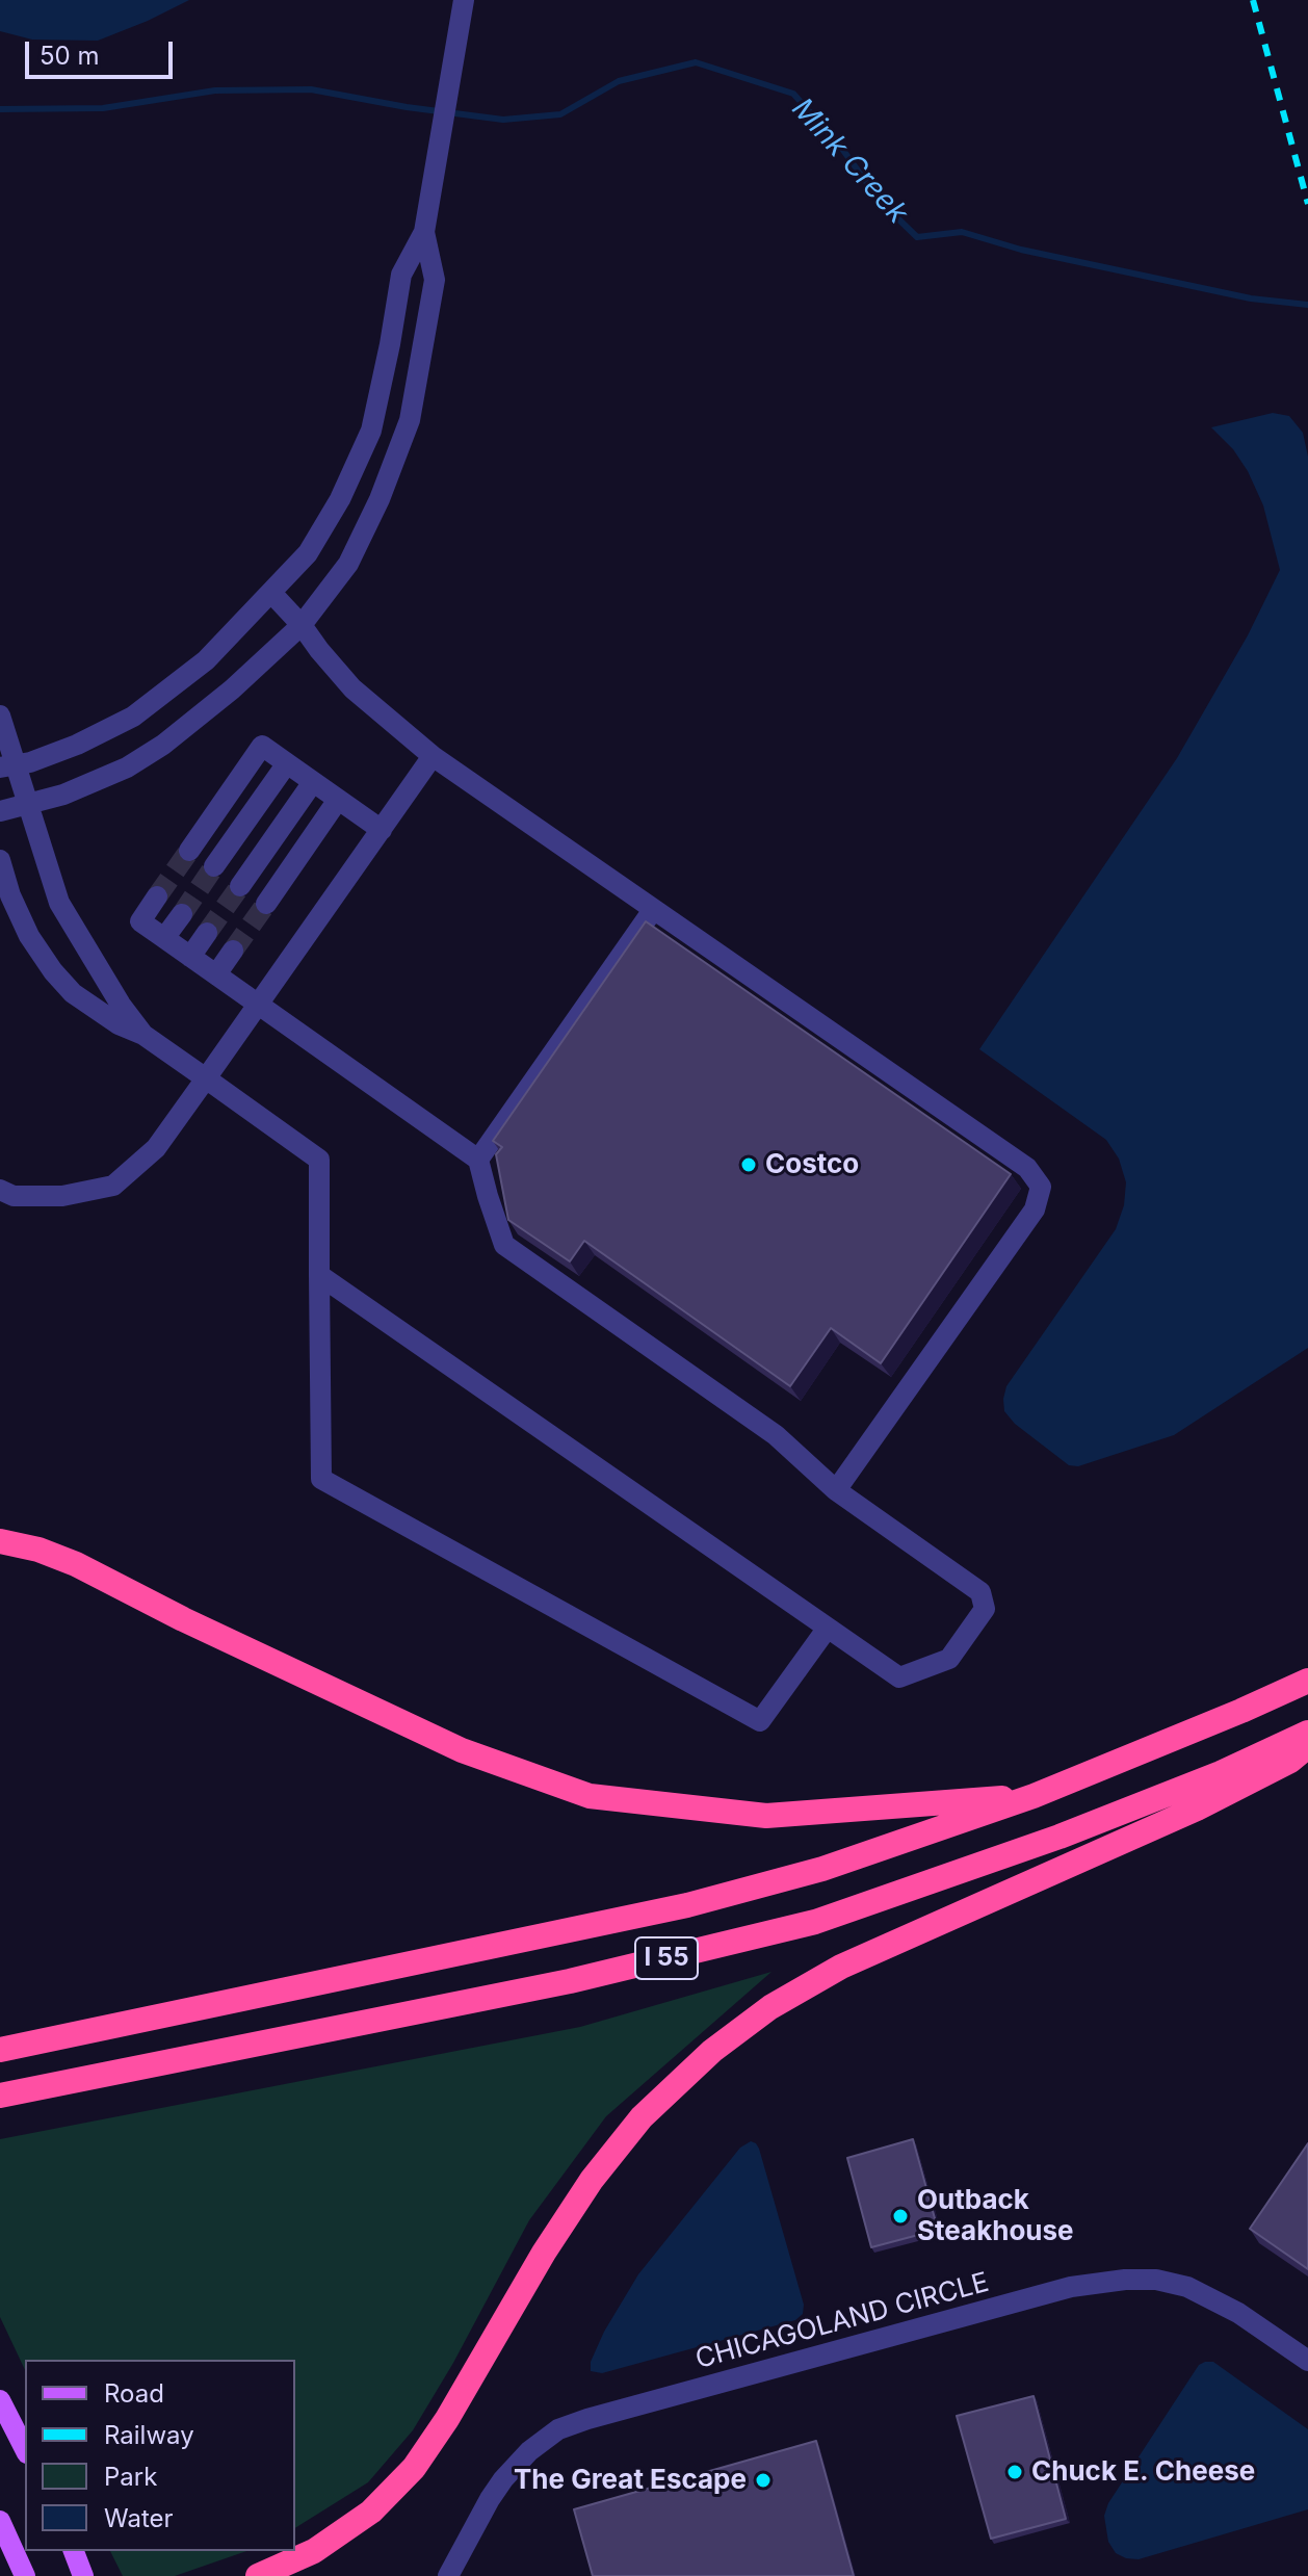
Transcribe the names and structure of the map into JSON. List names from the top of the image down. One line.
{"streets":{"highway":["I 55"],"street":["CHICAGOLAND CIRCLE"]},"water":["Mink Creek"],"places":["Costco","Outback Steakhouse","Chuck E. Cheese","The Great Escape"],"legend":["Road","Railway","Park","Water"],"scale_bar":"50 m"}
